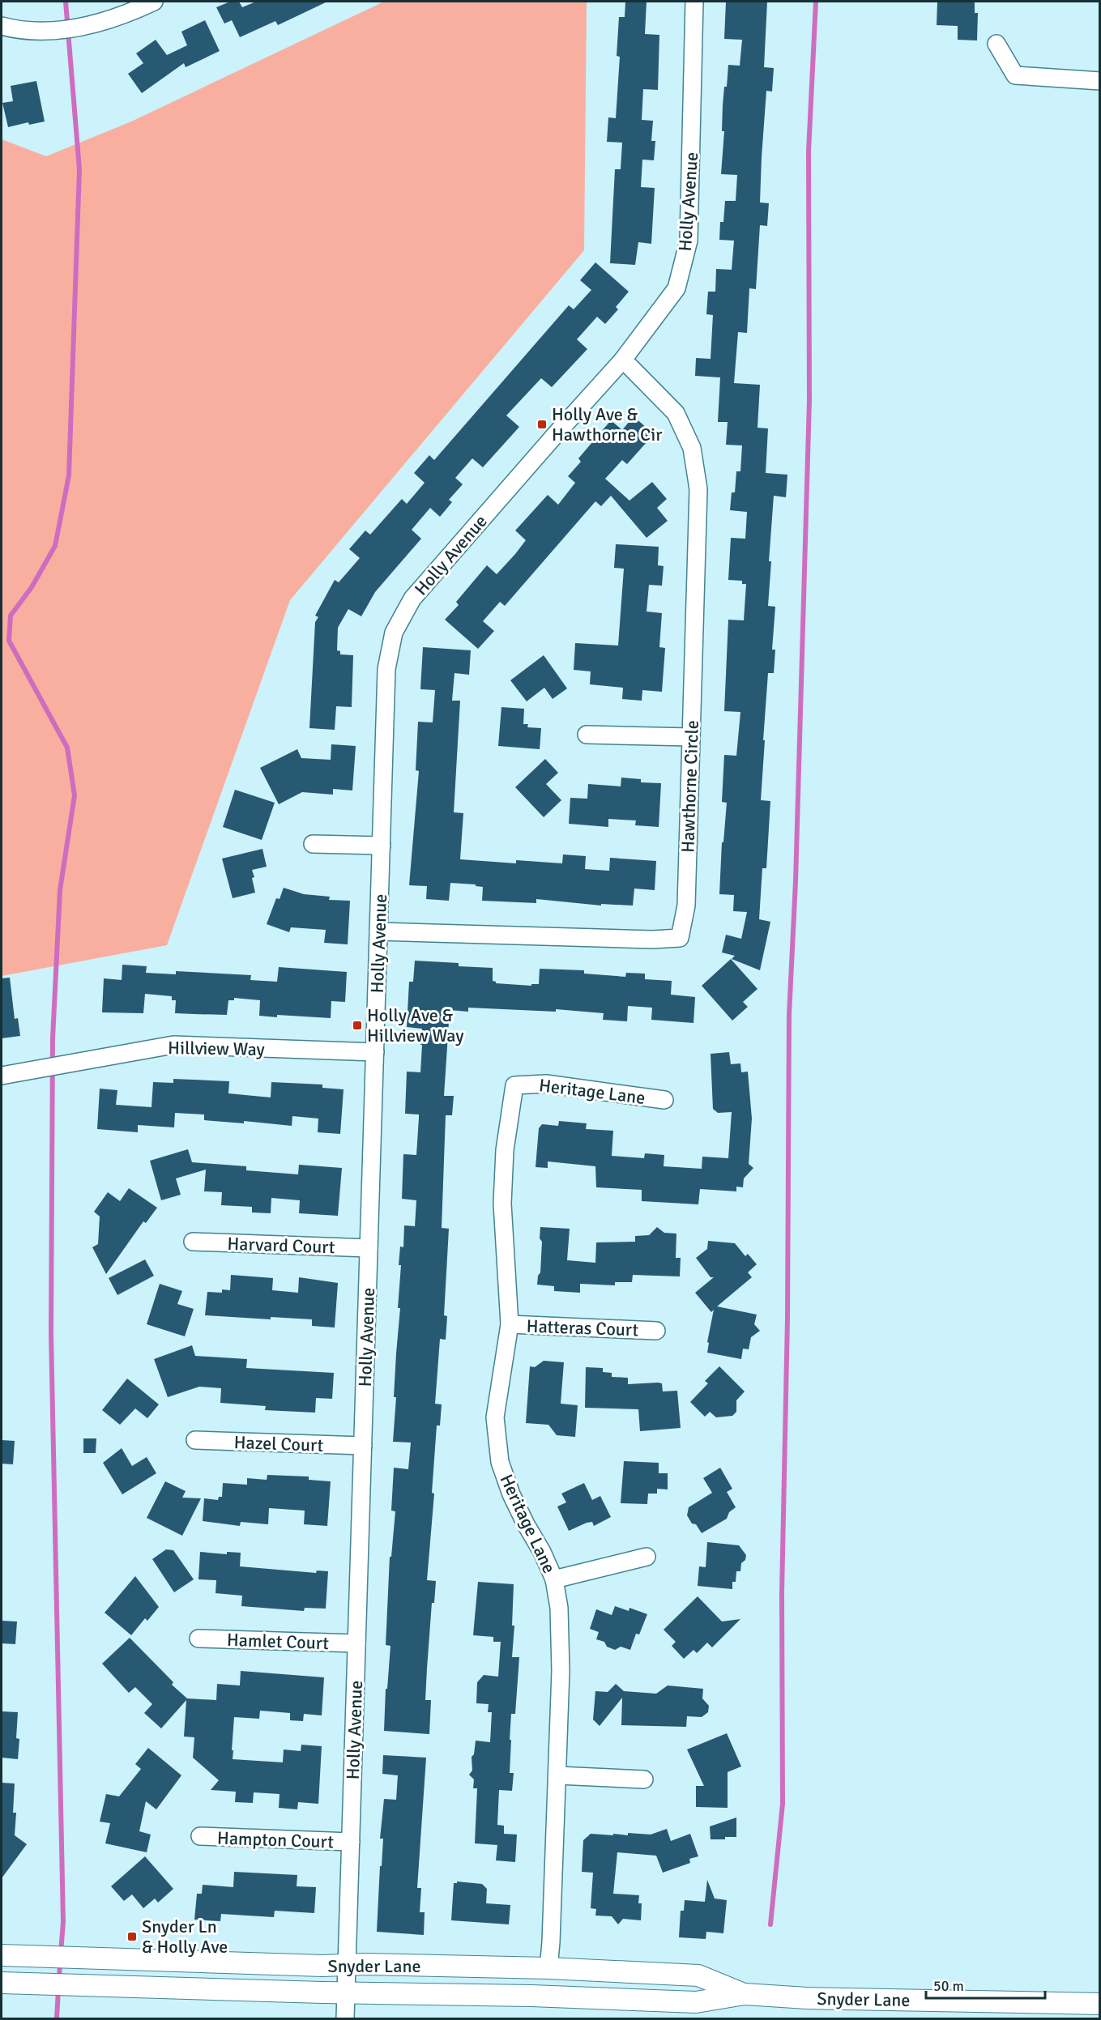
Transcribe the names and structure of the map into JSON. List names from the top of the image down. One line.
{"streets":{"street":["Holly Avenue","Hawthorne Circle","Hillview Way","Heritage Lane","Harvard Court","Hatteras Court","Hazel Court","Hamlet Court","Hampton Court","Snyder Lane"]},"crossings":[["Holly Avenue","Hawthorne Circle"],["Holly Avenue","Hillview Way"],["Holly Avenue","Harvard Court"],["Holly Avenue","Hazel Court"],["Holly Avenue","Hamlet Court"],["Holly Avenue","Hampton Court"],["Holly Avenue","Snyder Lane"],["Heritage Lane","Hatteras Court"],["Heritage Lane","Snyder Lane"]],"places":{"transit":["Holly Ave & Hawthorne Cir","Holly Ave & Hillview Way","Snyder Ln & Holly Ave"]},"scale_bar":"50 m"}
